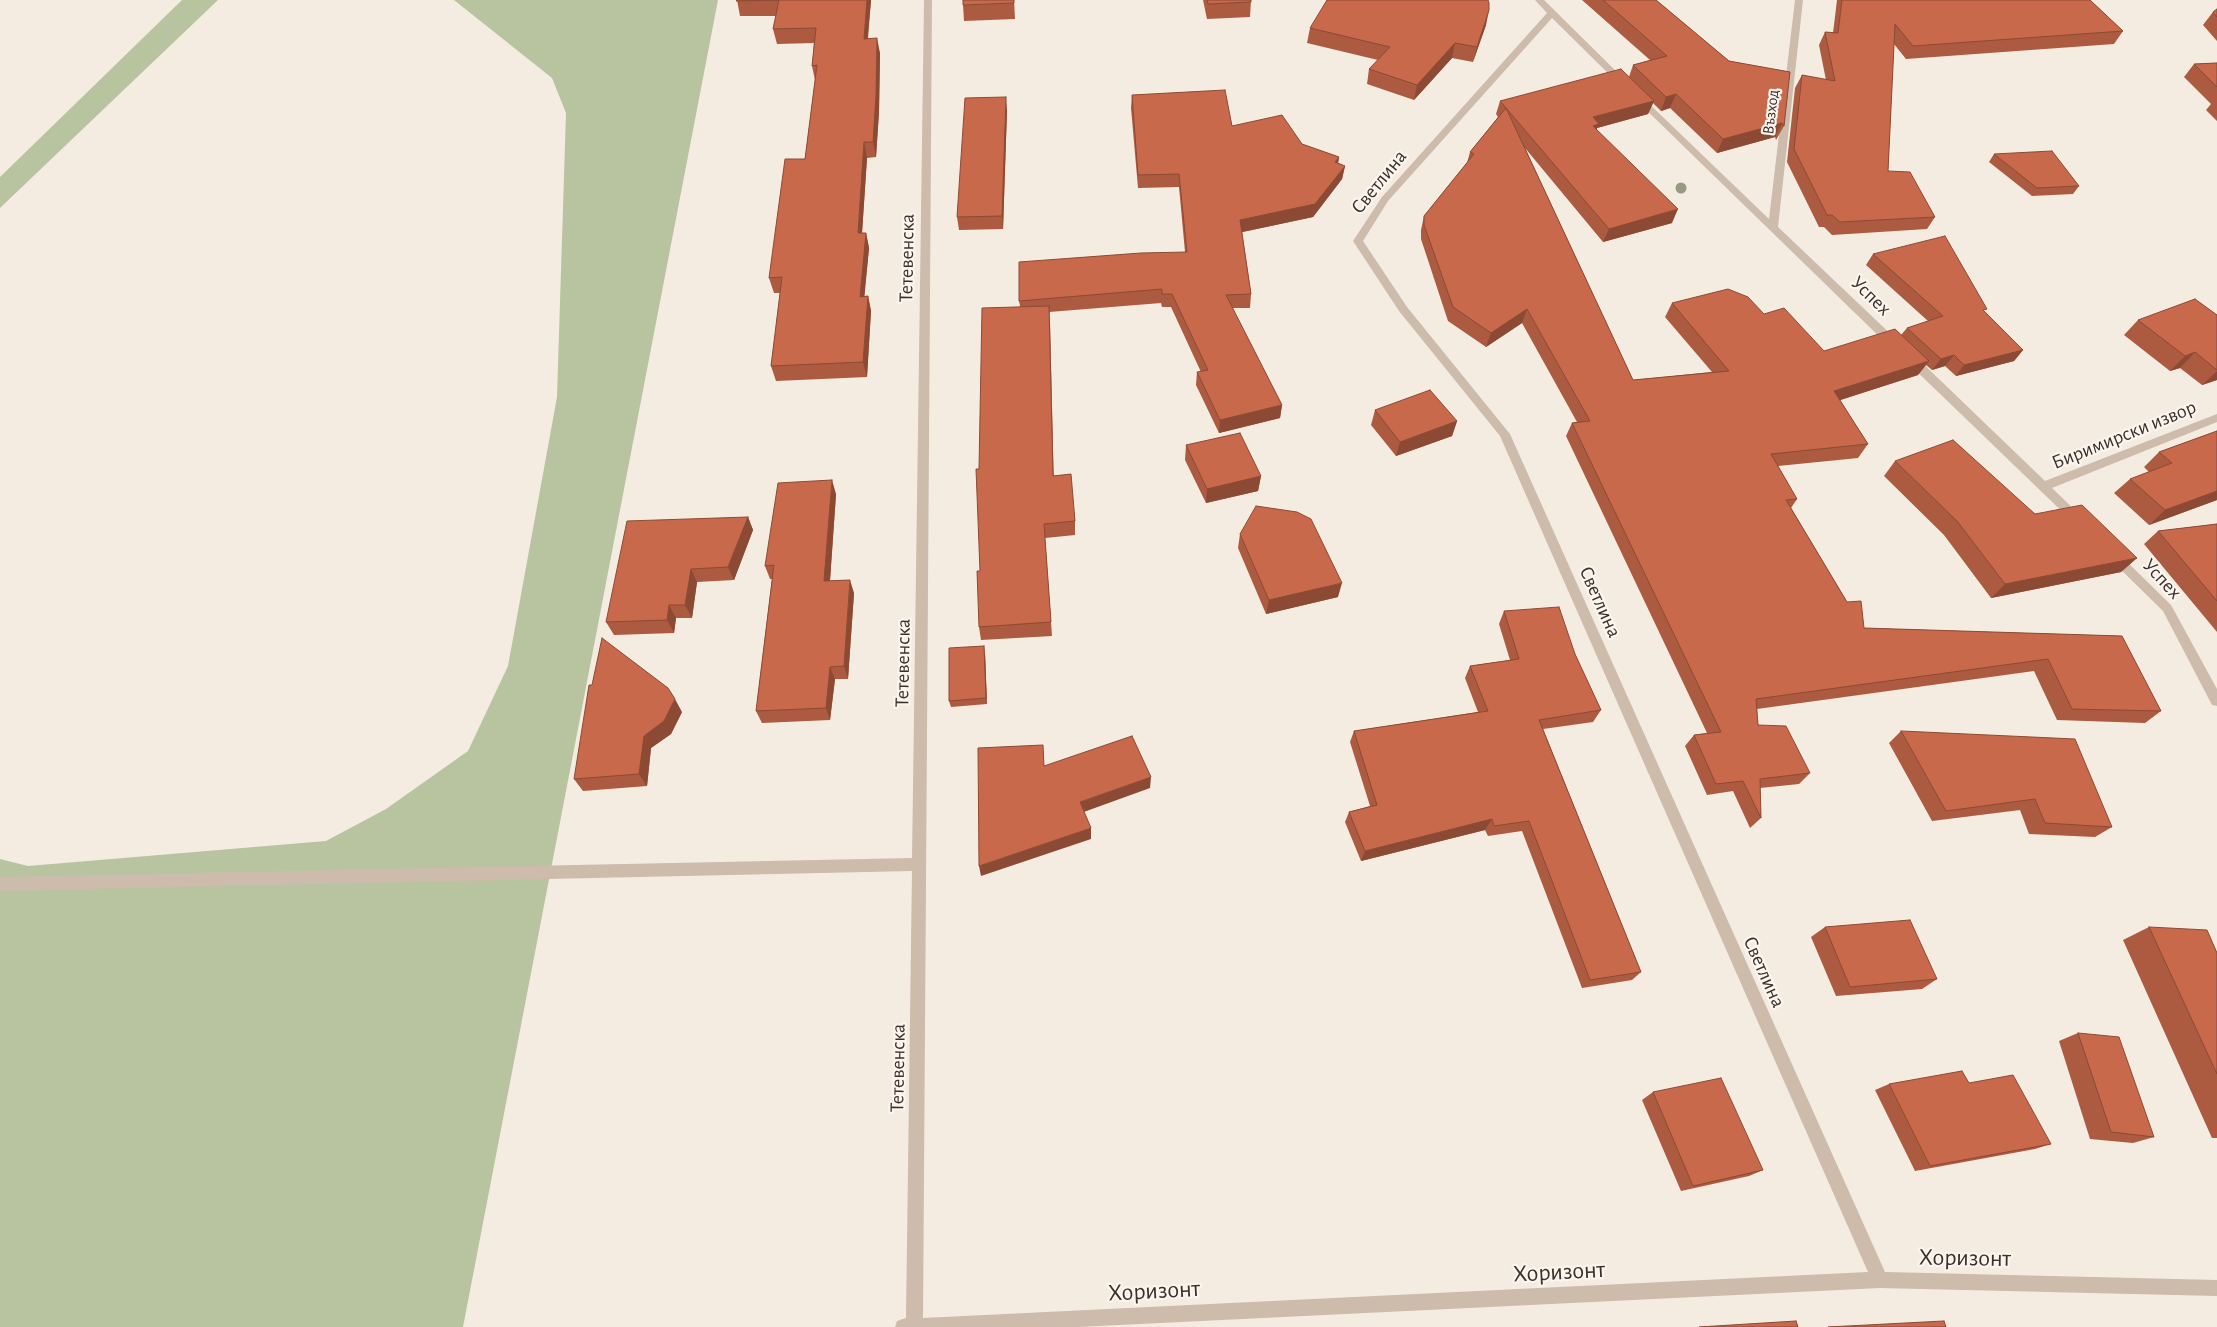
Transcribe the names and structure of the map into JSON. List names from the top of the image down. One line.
{"streets":{"street":["Възход","Светлина","Тетевенска","Успех","Биримирски извор","Хоризонт"]},"crossings":[["Възход","Успех"],["Светлина","Успех"],["Светлина","Хоризонт"],["Тетевенска","Хоризонт"],["Успех","Биримирски извор"]]}
